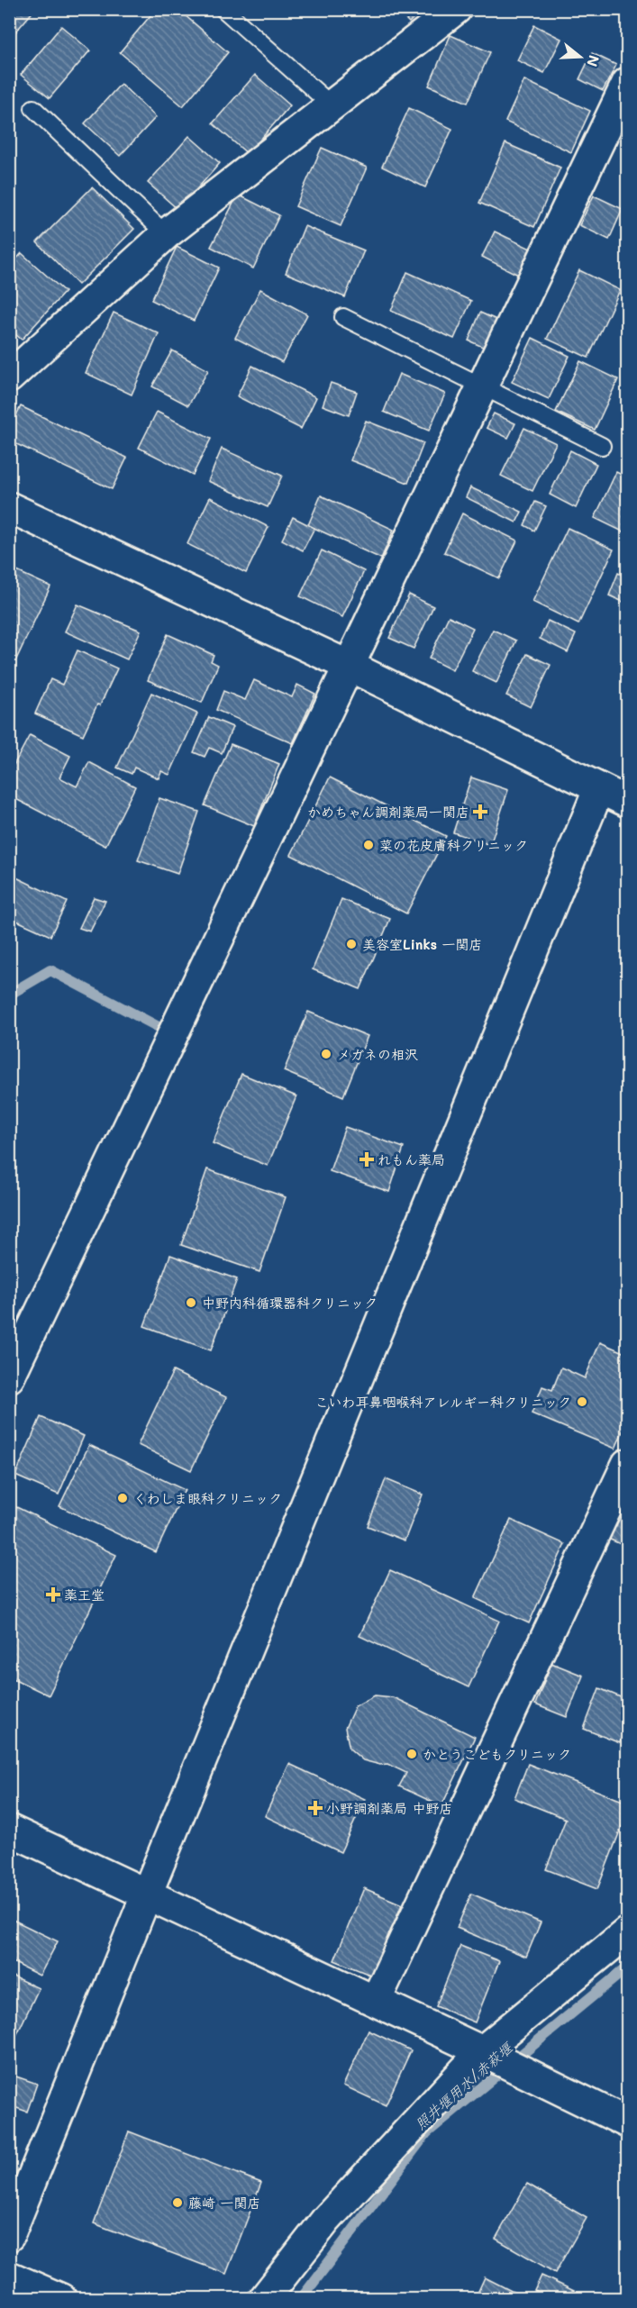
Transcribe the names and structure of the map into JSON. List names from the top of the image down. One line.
{"water":["照井堰用水/赤萩堰"],"places":{"health":["かめちゃん調剤薬局一関店","れもん薬局","薬王堂","小野調剤薬局 中野店"],"other":["菜の花皮膚科クリニック","美容室Links 一関店","メガネの相沢","中野内科循環器科クリニック","こいわ耳鼻咽喉科アレルギー科クリニック","くわしま眼科クリニック","かとうこどもクリニック","藤崎 一関店"]},"north":"right"}
